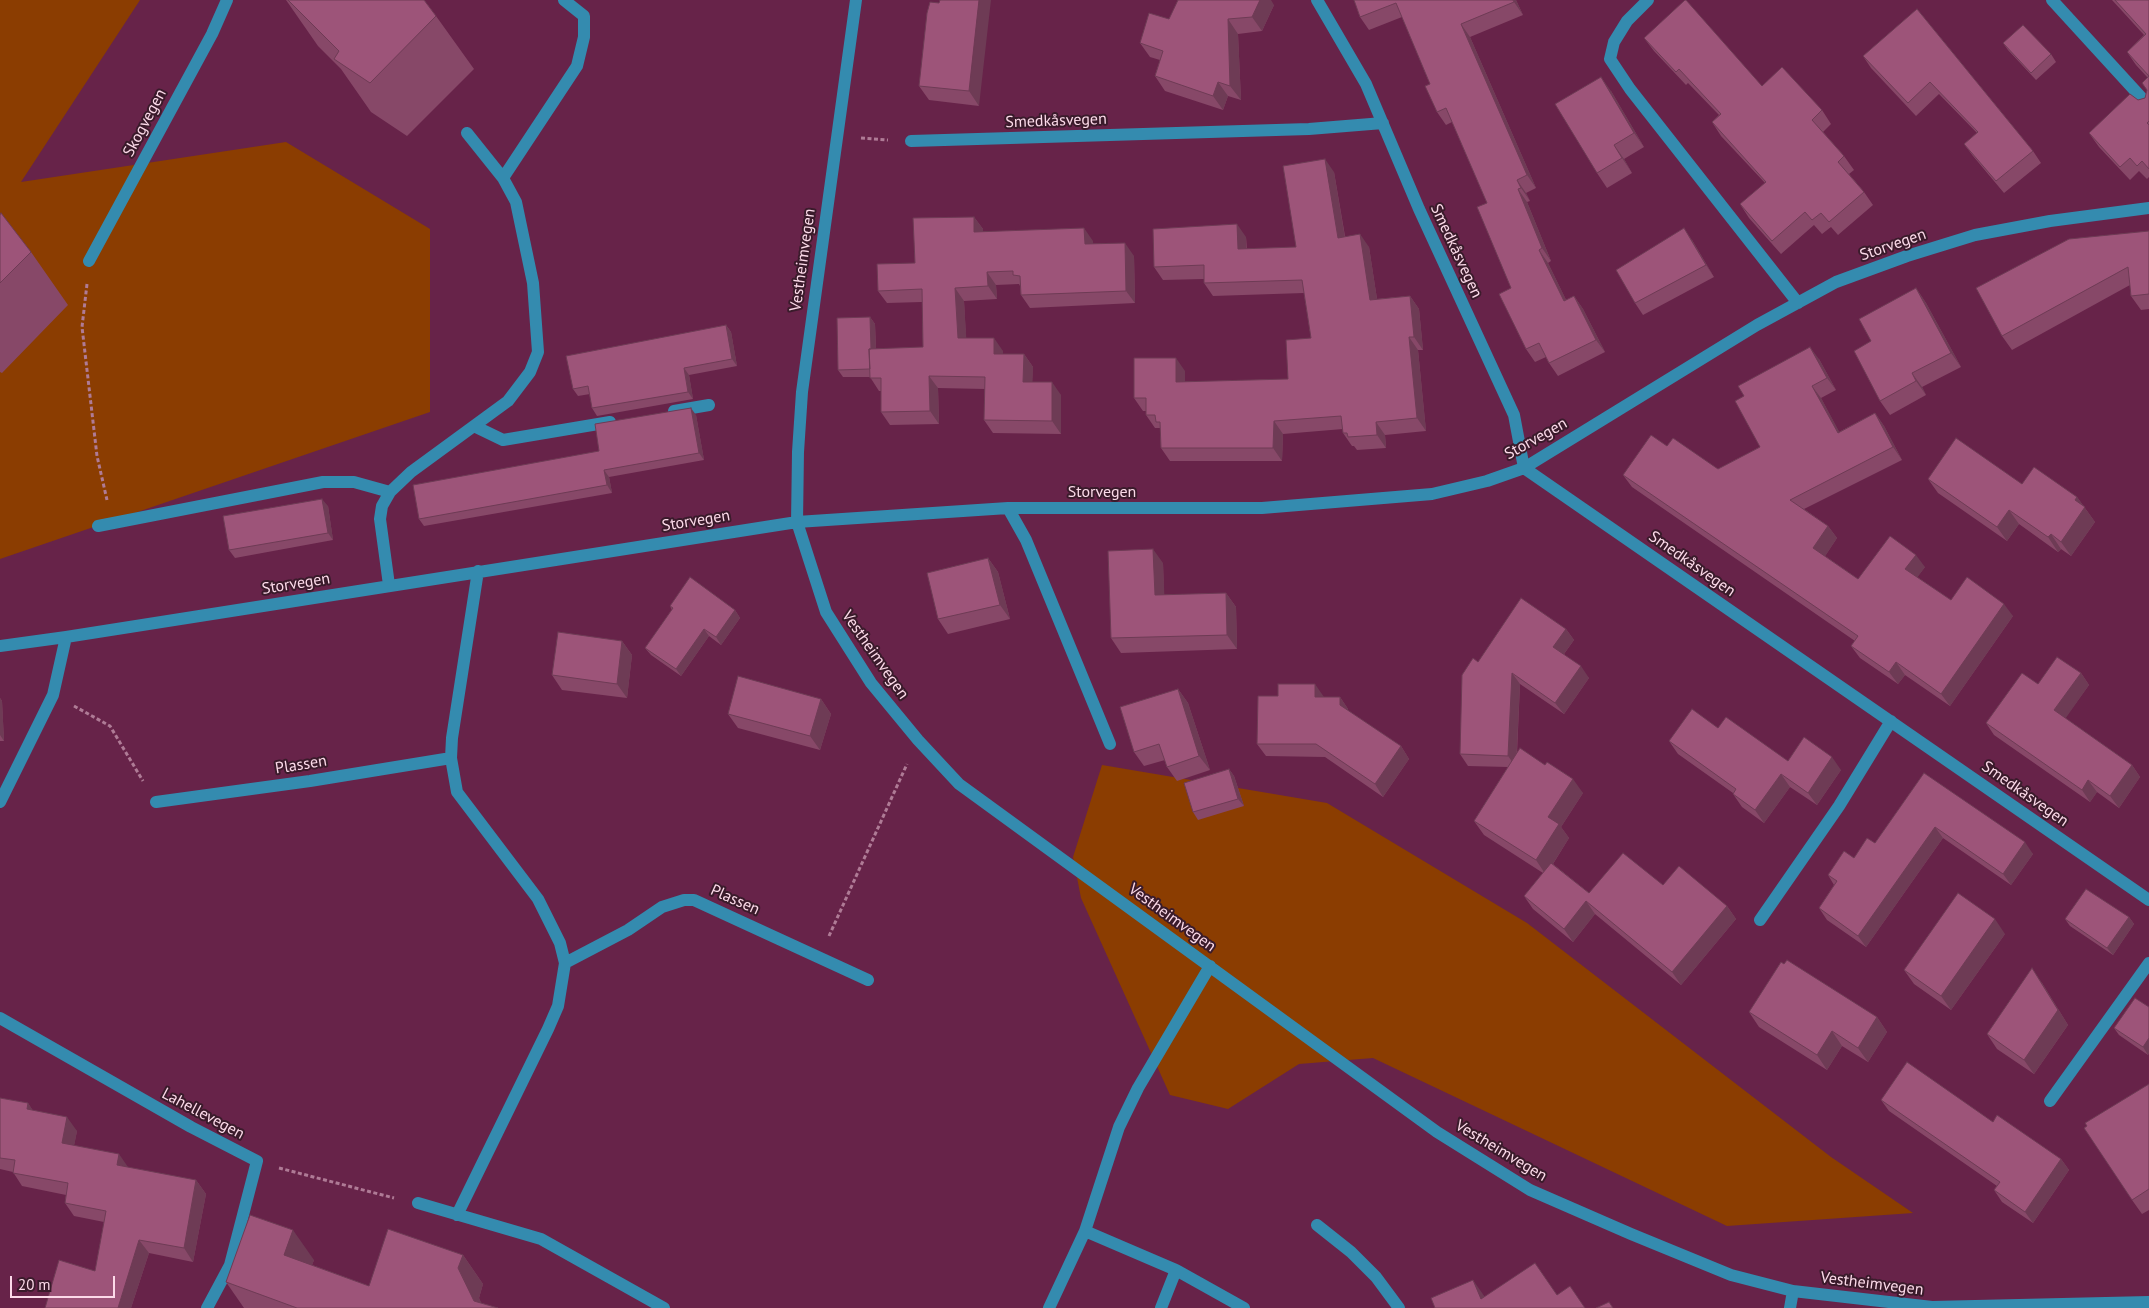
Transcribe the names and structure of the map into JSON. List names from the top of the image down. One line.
{"streets":{"street":["Smedkåsvegen","Skogvegen","Storvegen","Vestheimvegen","Plassen","Lahellevegen"]},"crossings":[["Smedkåsvegen","Storvegen"],["Storvegen","Vestheimvegen"]],"scale_bar":"20 m"}
